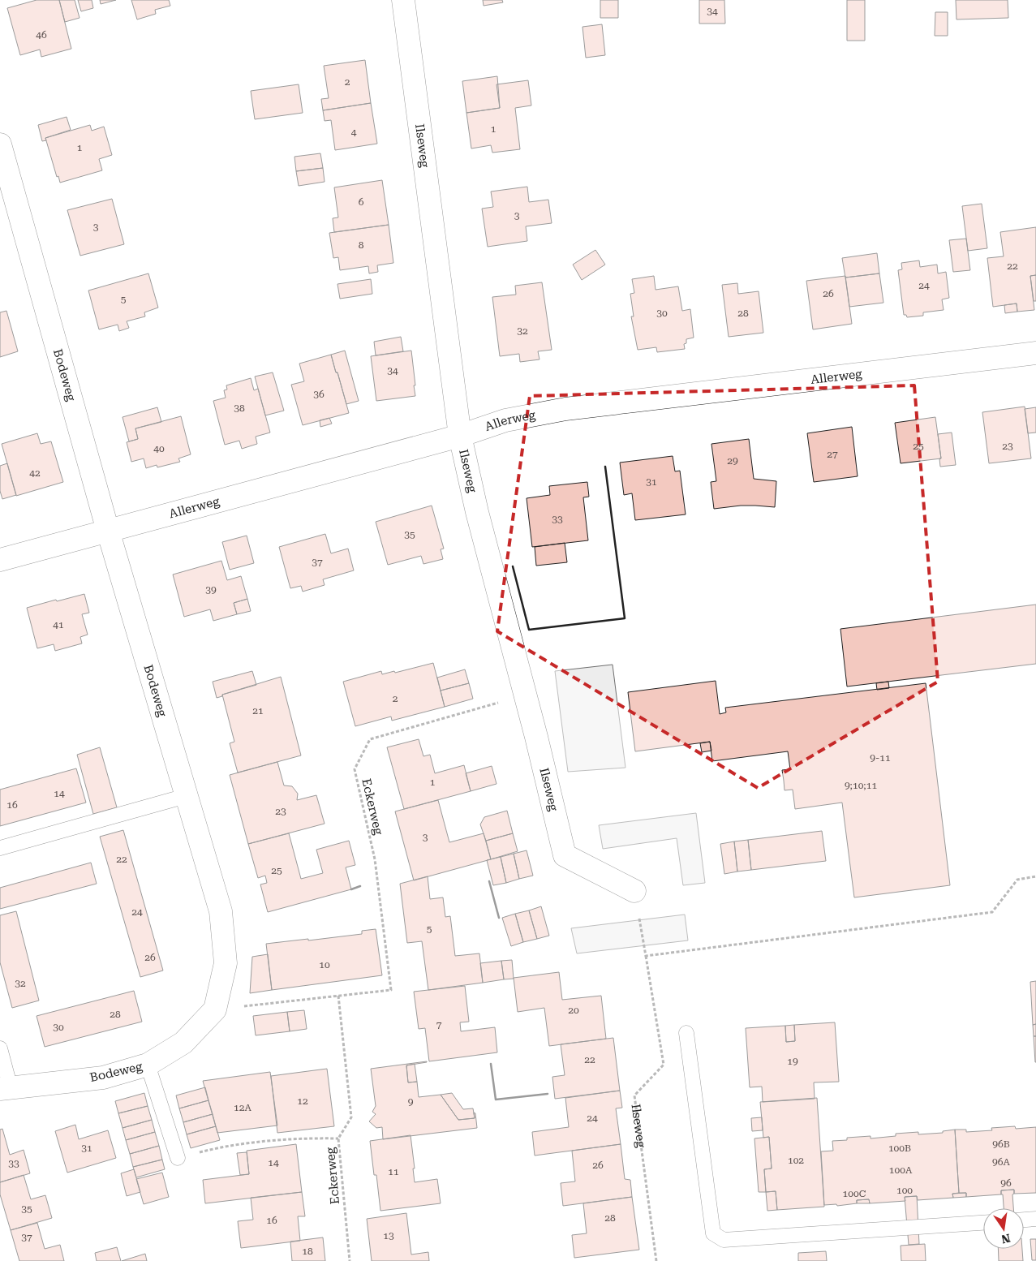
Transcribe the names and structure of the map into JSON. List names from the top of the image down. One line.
{"streets":{"street":["Ilseweg","Bodeweg","Allerweg"],"path":["Eckerweg"]},"crossings":[["Ilseweg","Allerweg"],["Ilseweg","Eckerweg"],["Bodeweg","Allerweg"],["Bodeweg","Eckerweg"]],"house_numbers":["34","46","2","1","4","1","6","3","3","8","22","24","26","5","30","28","32","34","36","38","25","23","40","27","29","42","31","33","35","37","39","41","2","21","9-11","1","9;10;11","14","16","23","3","22","25","24","5","26","10","32","20","28","7","30","22","19","12","9","12A","24","96B","31","100B","102","96A","14","33","26","100A","11","96","100","100C","35","28","16","13","37","18"],"north":"bottom"}
